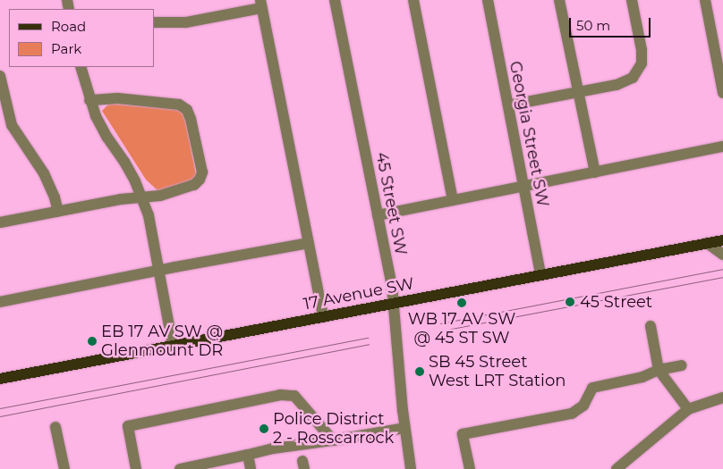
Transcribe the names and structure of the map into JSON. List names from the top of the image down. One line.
{"streets":{"main road":["17 Avenue SW"],"street":["Georgia Street SW","45 Street SW"]},"crossings":[["Georgia Street SW","17 Avenue SW"],["45 Street SW","17 Avenue SW"]],"places":["45 Street","WB 17 AV SW @ 45 ST SW","EB 17 AV SW @ Glenmount DR","SB 45 Street West LRT Station","Police District 2 - Rosscarrock"],"legend":["Road","Park"],"scale_bar":"50 m"}
